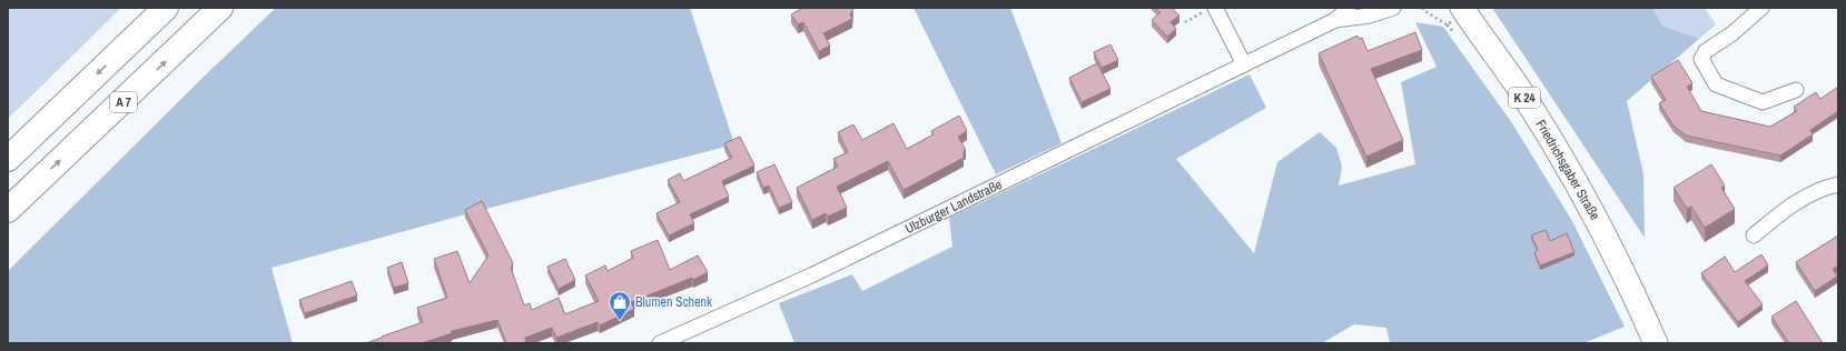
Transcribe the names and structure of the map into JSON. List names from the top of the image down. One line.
{"streets":{"highway":["A 7"],"main road":["K 24","Friedrichsgaber Straße"],"street":["Ulzburger Landstraße"]},"places":{"shop":["Blumen Schenk"]}}
